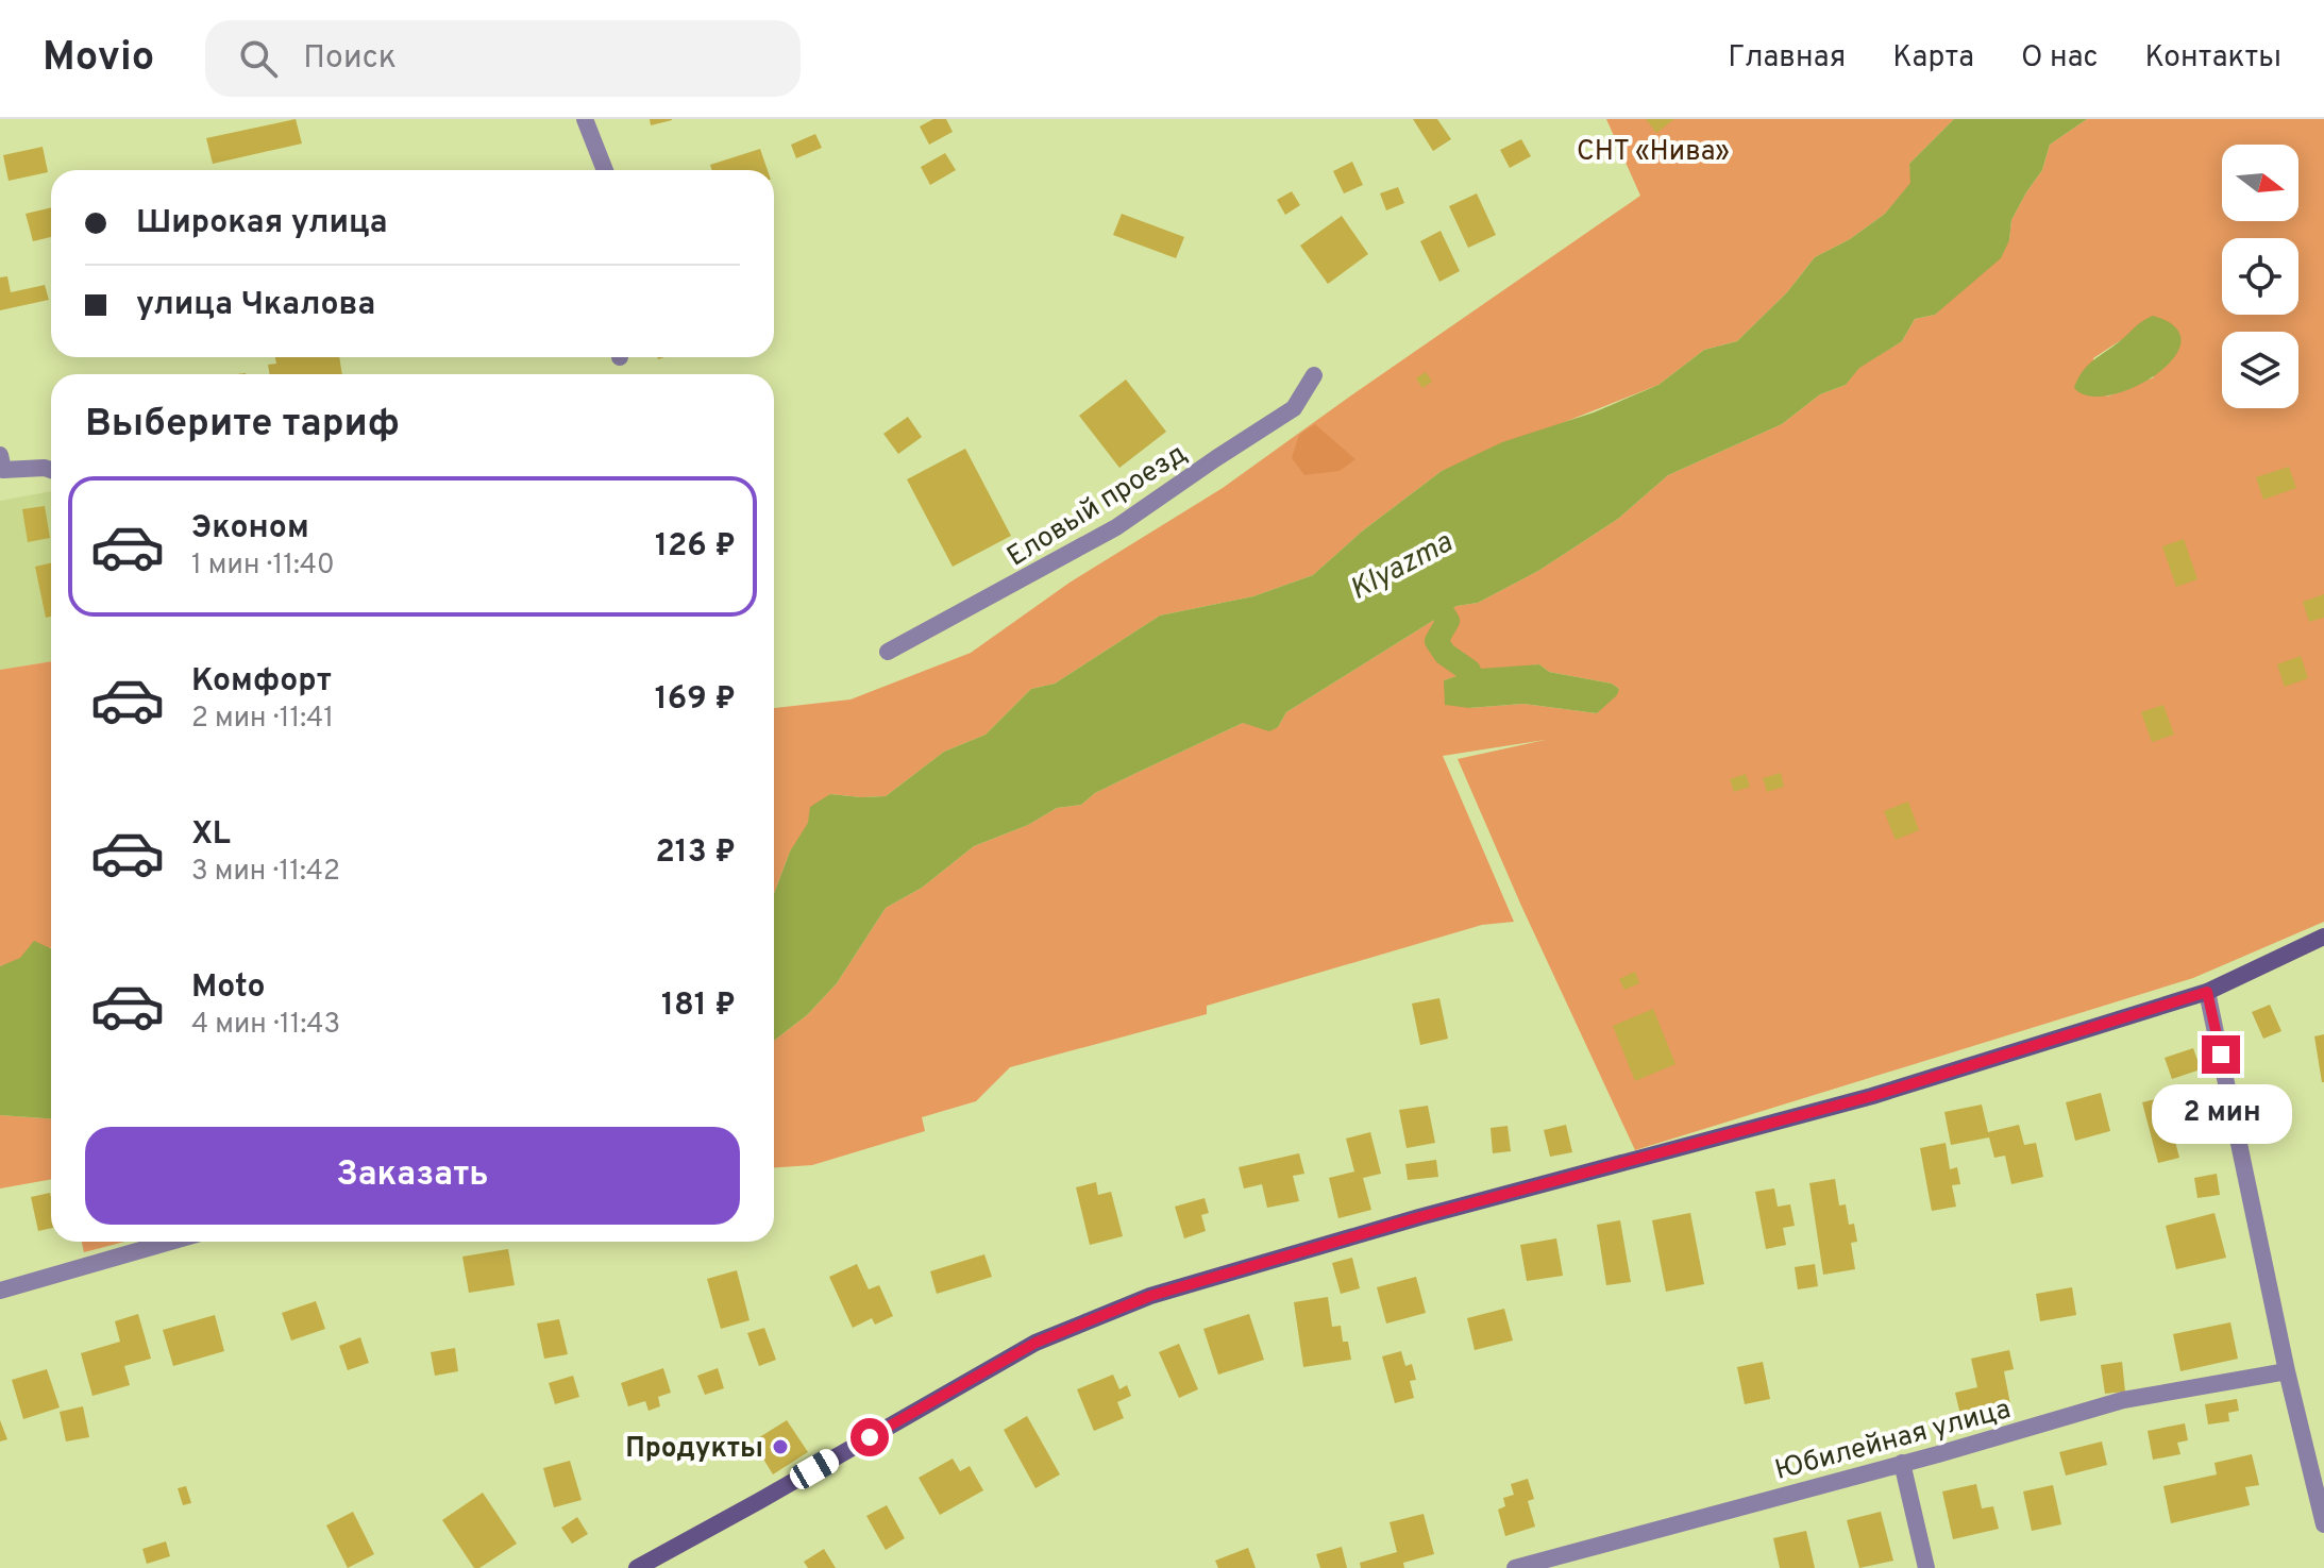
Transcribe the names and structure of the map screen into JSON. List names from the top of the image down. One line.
{"streets":{"street":["Еловый проезд","Юбилейная улица"]},"water":["Klyazma"],"parks":["СНТ «Нива»"],"places":["Продукты"],"north":"right","page":{"header":"Movio","search":"Поиск","nav":["Главная","Карта","О нас","Контакты"],"banner":["Широкая улица","улица Чкалова"],"heading":"Выберите тариф","list":[{"name":"Эконом","note":"1 мин · 11:40","value":"126 ₽"},{"name":"Комфорт","note":"2 мин · 11:41","value":"169 ₽"},{"name":"XL","note":"3 мин · 11:42","value":"213 ₽"},{"name":"Moto","note":"4 мин · 11:43","value":"181 ₽"}],"bubble":"2 мин","buttons":"Заказать"}}
